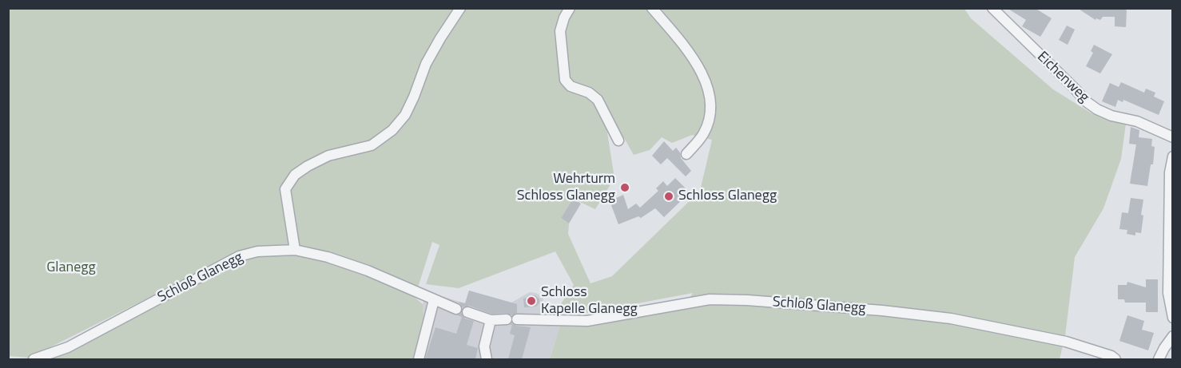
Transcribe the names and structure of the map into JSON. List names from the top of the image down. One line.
{"streets":{"street":["Eichenweg","Schloß Glanegg"]},"parks":["Glanegg"],"places":["Wehrturm Schloss Glanegg","Schloss Glanegg","Schloss Kapelle Glanegg"]}
